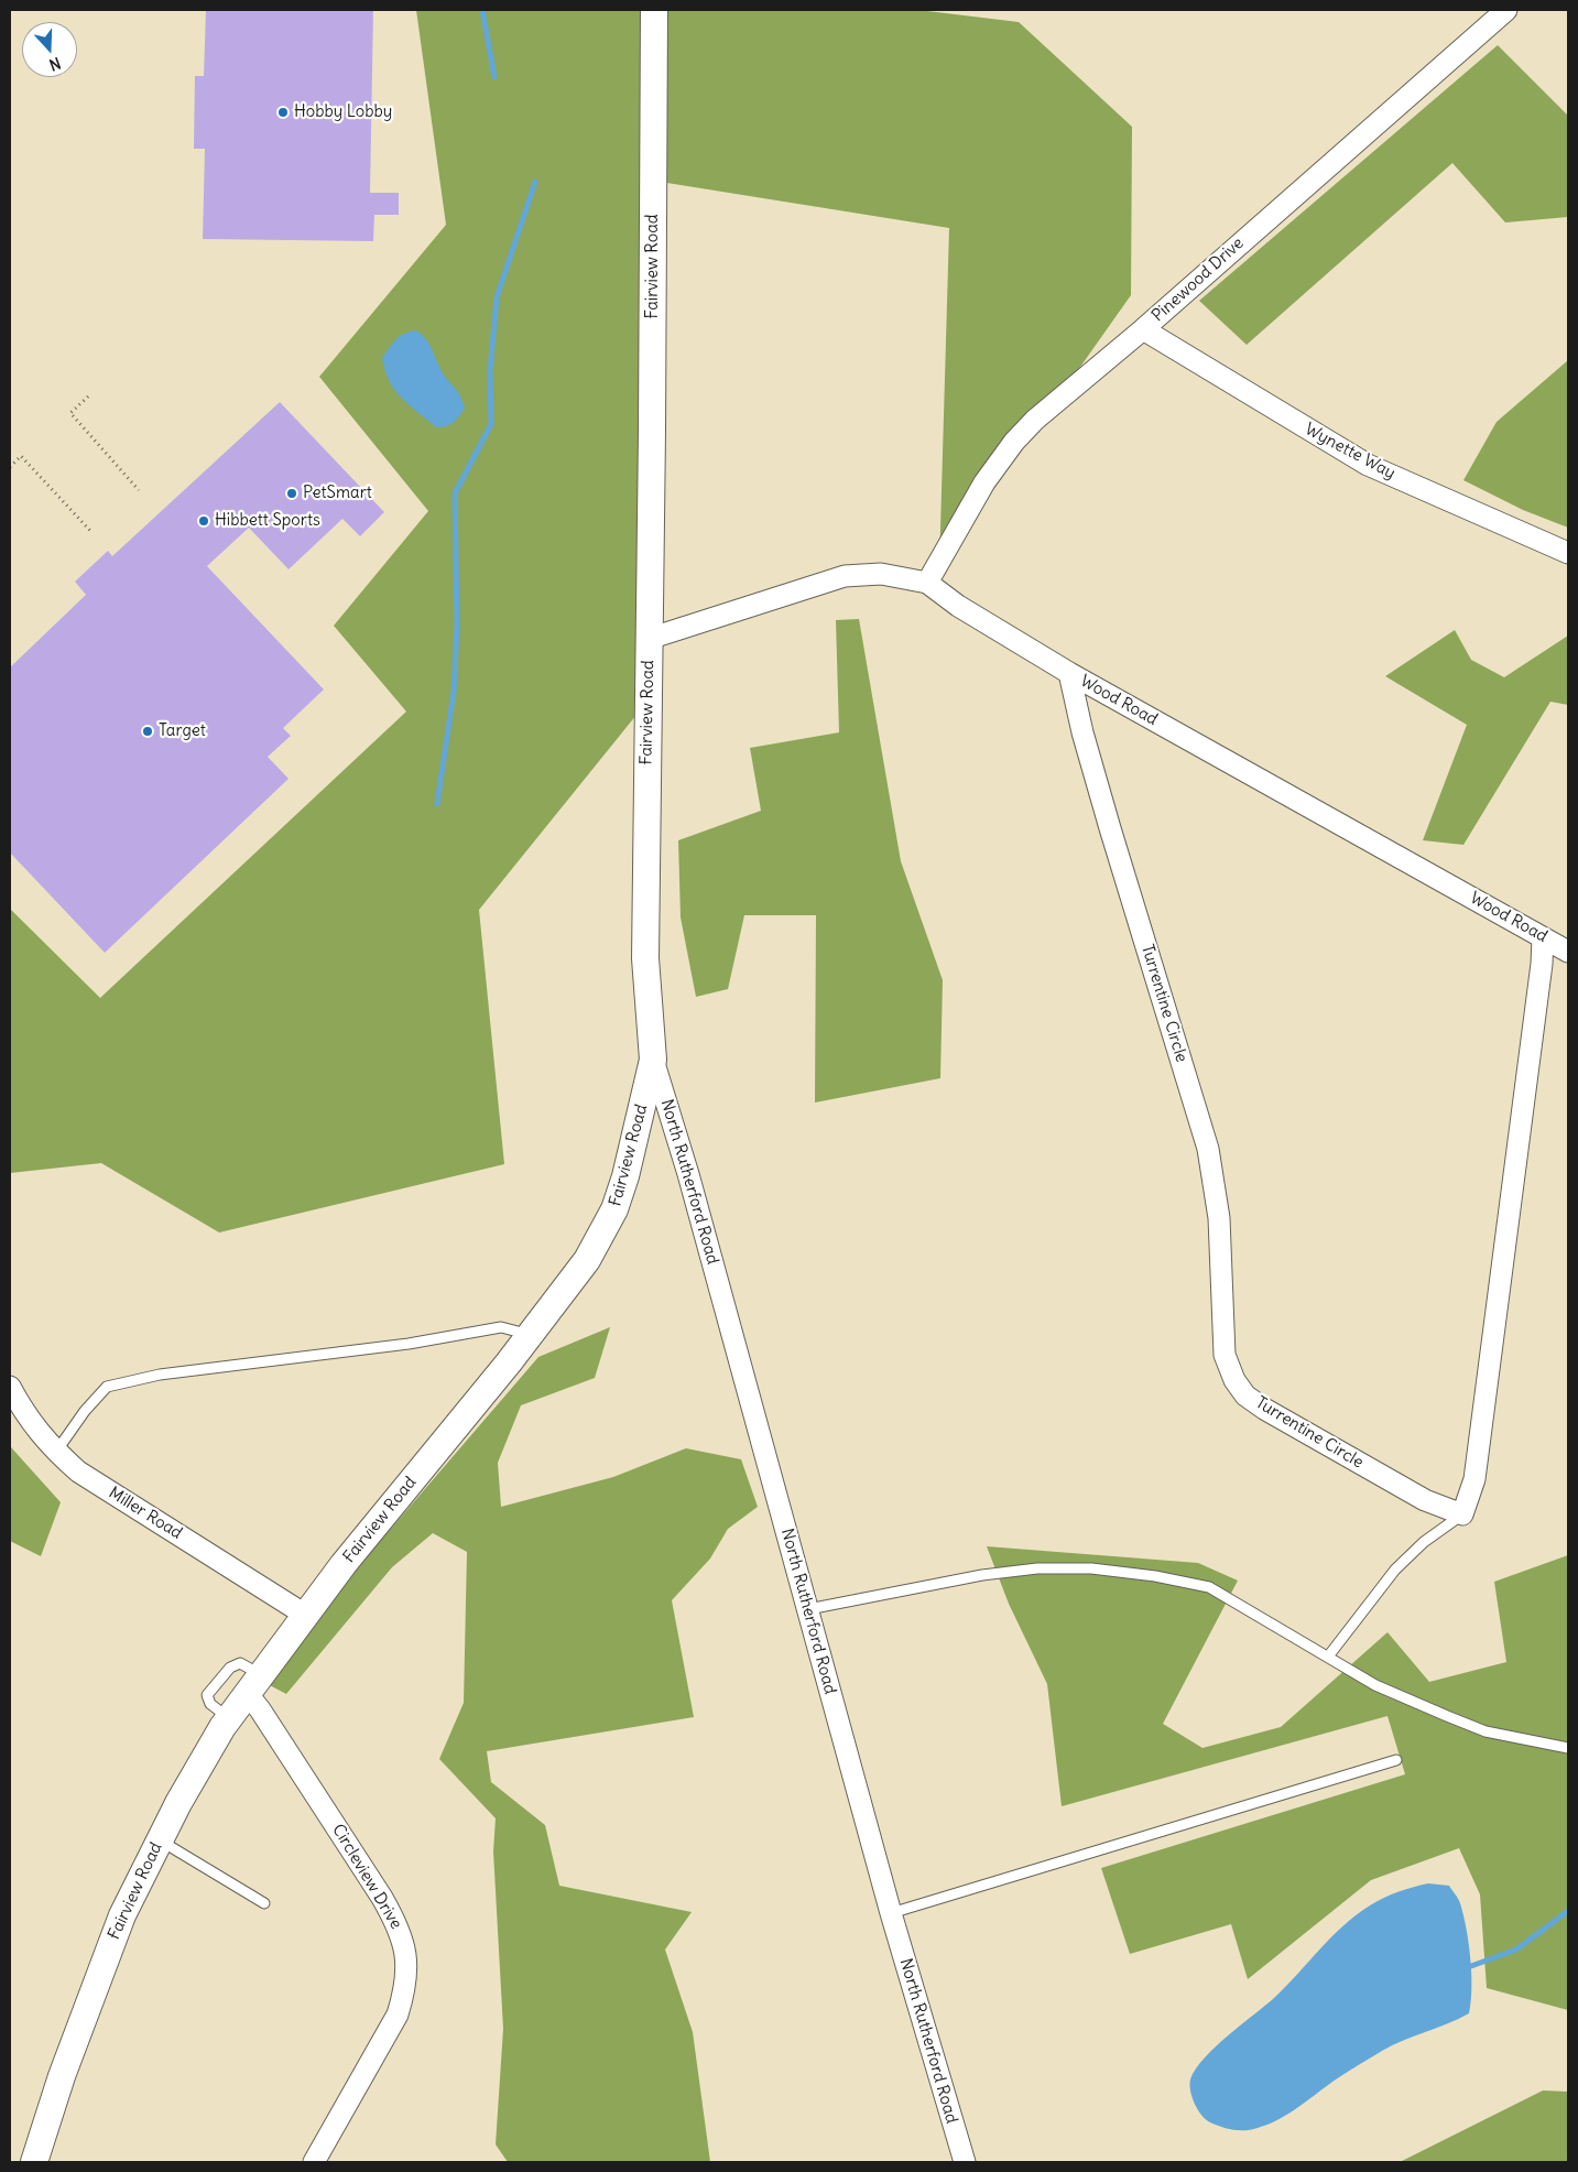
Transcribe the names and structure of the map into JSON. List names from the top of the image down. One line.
{"streets":{"street":["Fairview Road","Pinewood Drive","Wynette Way","Wood Road","Turrentine Circle","North Rutherford Road","Miller Road","Circleview Drive"]},"crossings":[["Fairview Road","Wood Road"],["Fairview Road","North Rutherford Road"],["Fairview Road","Miller Road"],["Fairview Road","Circleview Drive"],["Pinewood Drive","Wynette Way"],["Pinewood Drive","Wood Road"],["Wood Road","Turrentine Circle"]],"places":["Hobby Lobby","PetSmart","Hibbett Sports","Target"],"north":"bottom"}
